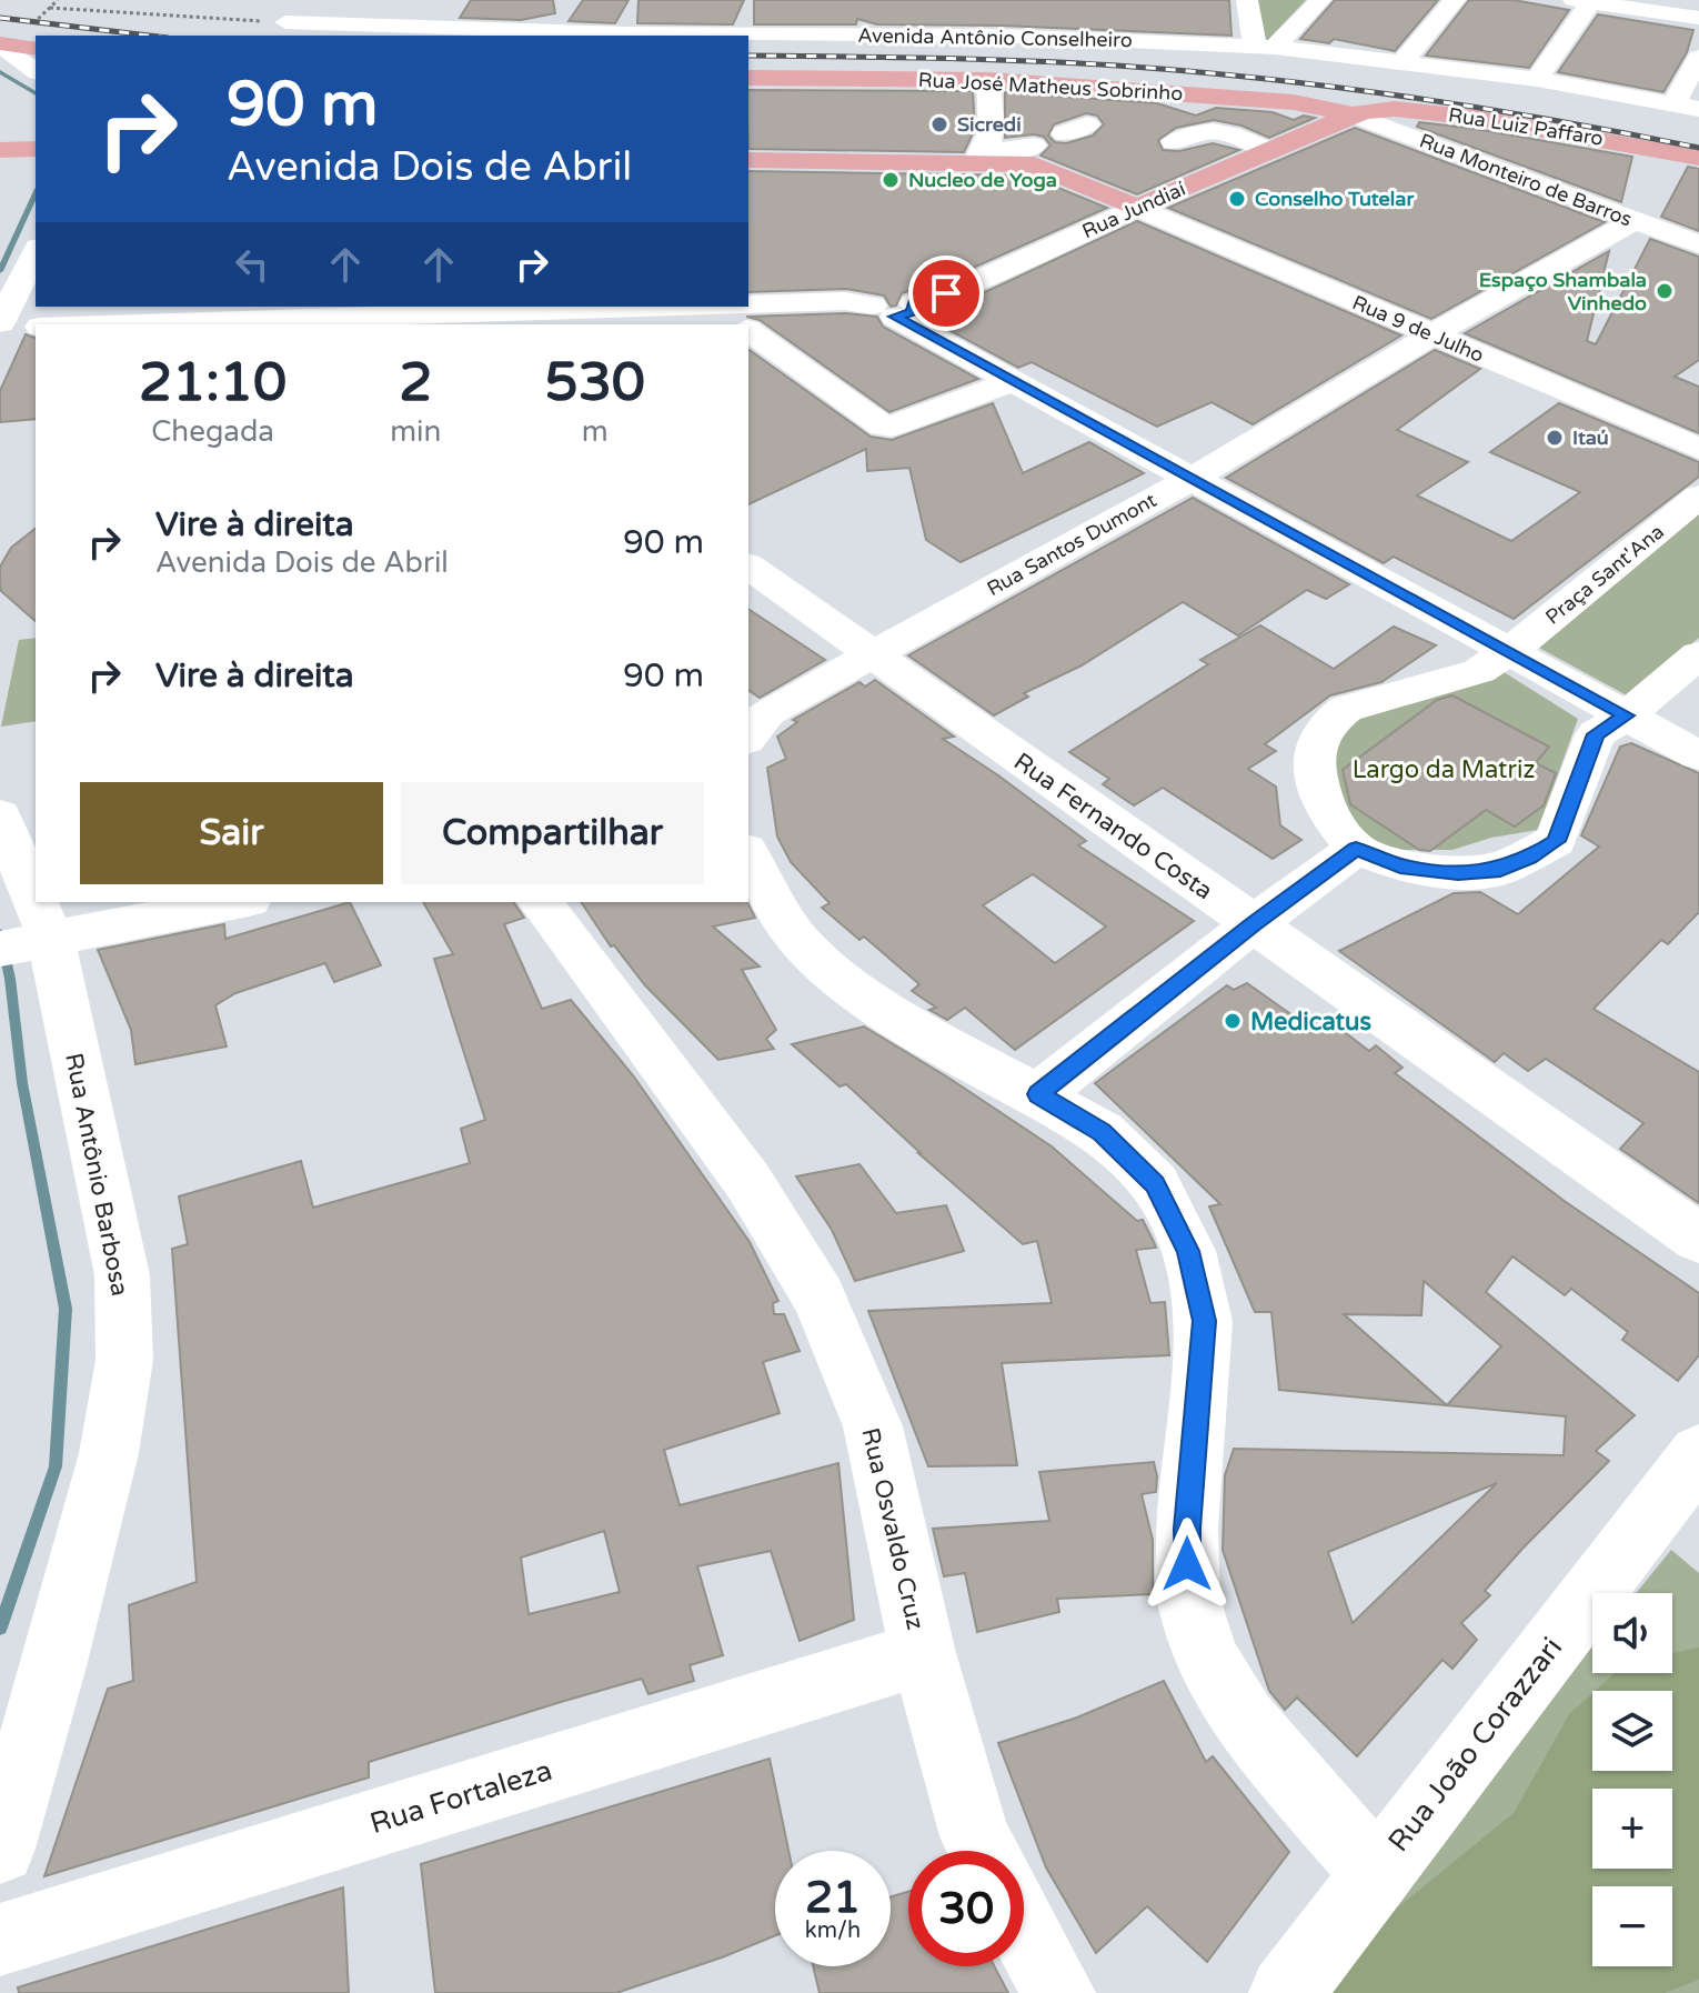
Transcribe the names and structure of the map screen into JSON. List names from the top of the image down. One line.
{"streets":{"main road":["Rua José Matheus Sobrinho","Rua Luiz Paffaro","Rua Jundiaí"],"street":["Avenida Antônio Conselheiro","Rua Monteiro de Barros","Rua 9 de Julho","Rua Santos Dumont","Praça Sant'Ana","Rua Fernando Costa","Rua Antônio Barbosa","Rua Osvaldo Cruz","Rua João Corazzari","Rua Fortaleza"]},"crossings":[["Rua José Matheus Sobrinho","Rua Luiz Paffaro"],["Rua José Matheus Sobrinho","Rua Monteiro de Barros"],["Rua José Matheus Sobrinho","Rua Jundiaí"],["Rua Luiz Paffaro","Rua Monteiro de Barros"],["Rua Luiz Paffaro","Rua Jundiaí"],["Rua Monteiro de Barros","Rua Jundiaí"],["Rua Monteiro de Barros","Rua Santos Dumont"],["Rua Jundiaí","Rua 9 de Julho"],["Rua 9 de Julho","Rua Santos Dumont"],["Rua Santos Dumont","Rua Fernando Costa"],["Rua Osvaldo Cruz","Rua Fortaleza"]],"parks":["Largo da Matriz"],"places":["Sicredi","Nucleo de Yoga","Conselho Tutelar","Espaço Shambala Vinhedo","Itaú","Medicatus"],"page":{"turn":["90 m","Avenida Dois de Abril"],"eta":["21:10","Chegada","2","min","530","m"],"list":[{"name":"Vire à direita","note":"Avenida Dois de Abril","value":"90 m"},{"name":"Vire à direita","value":"90 m"}],"buttons":["Sair","Compartilhar"],"map_buttons":["+","−"],"speed":"21 km/h","limit":"30"}}
